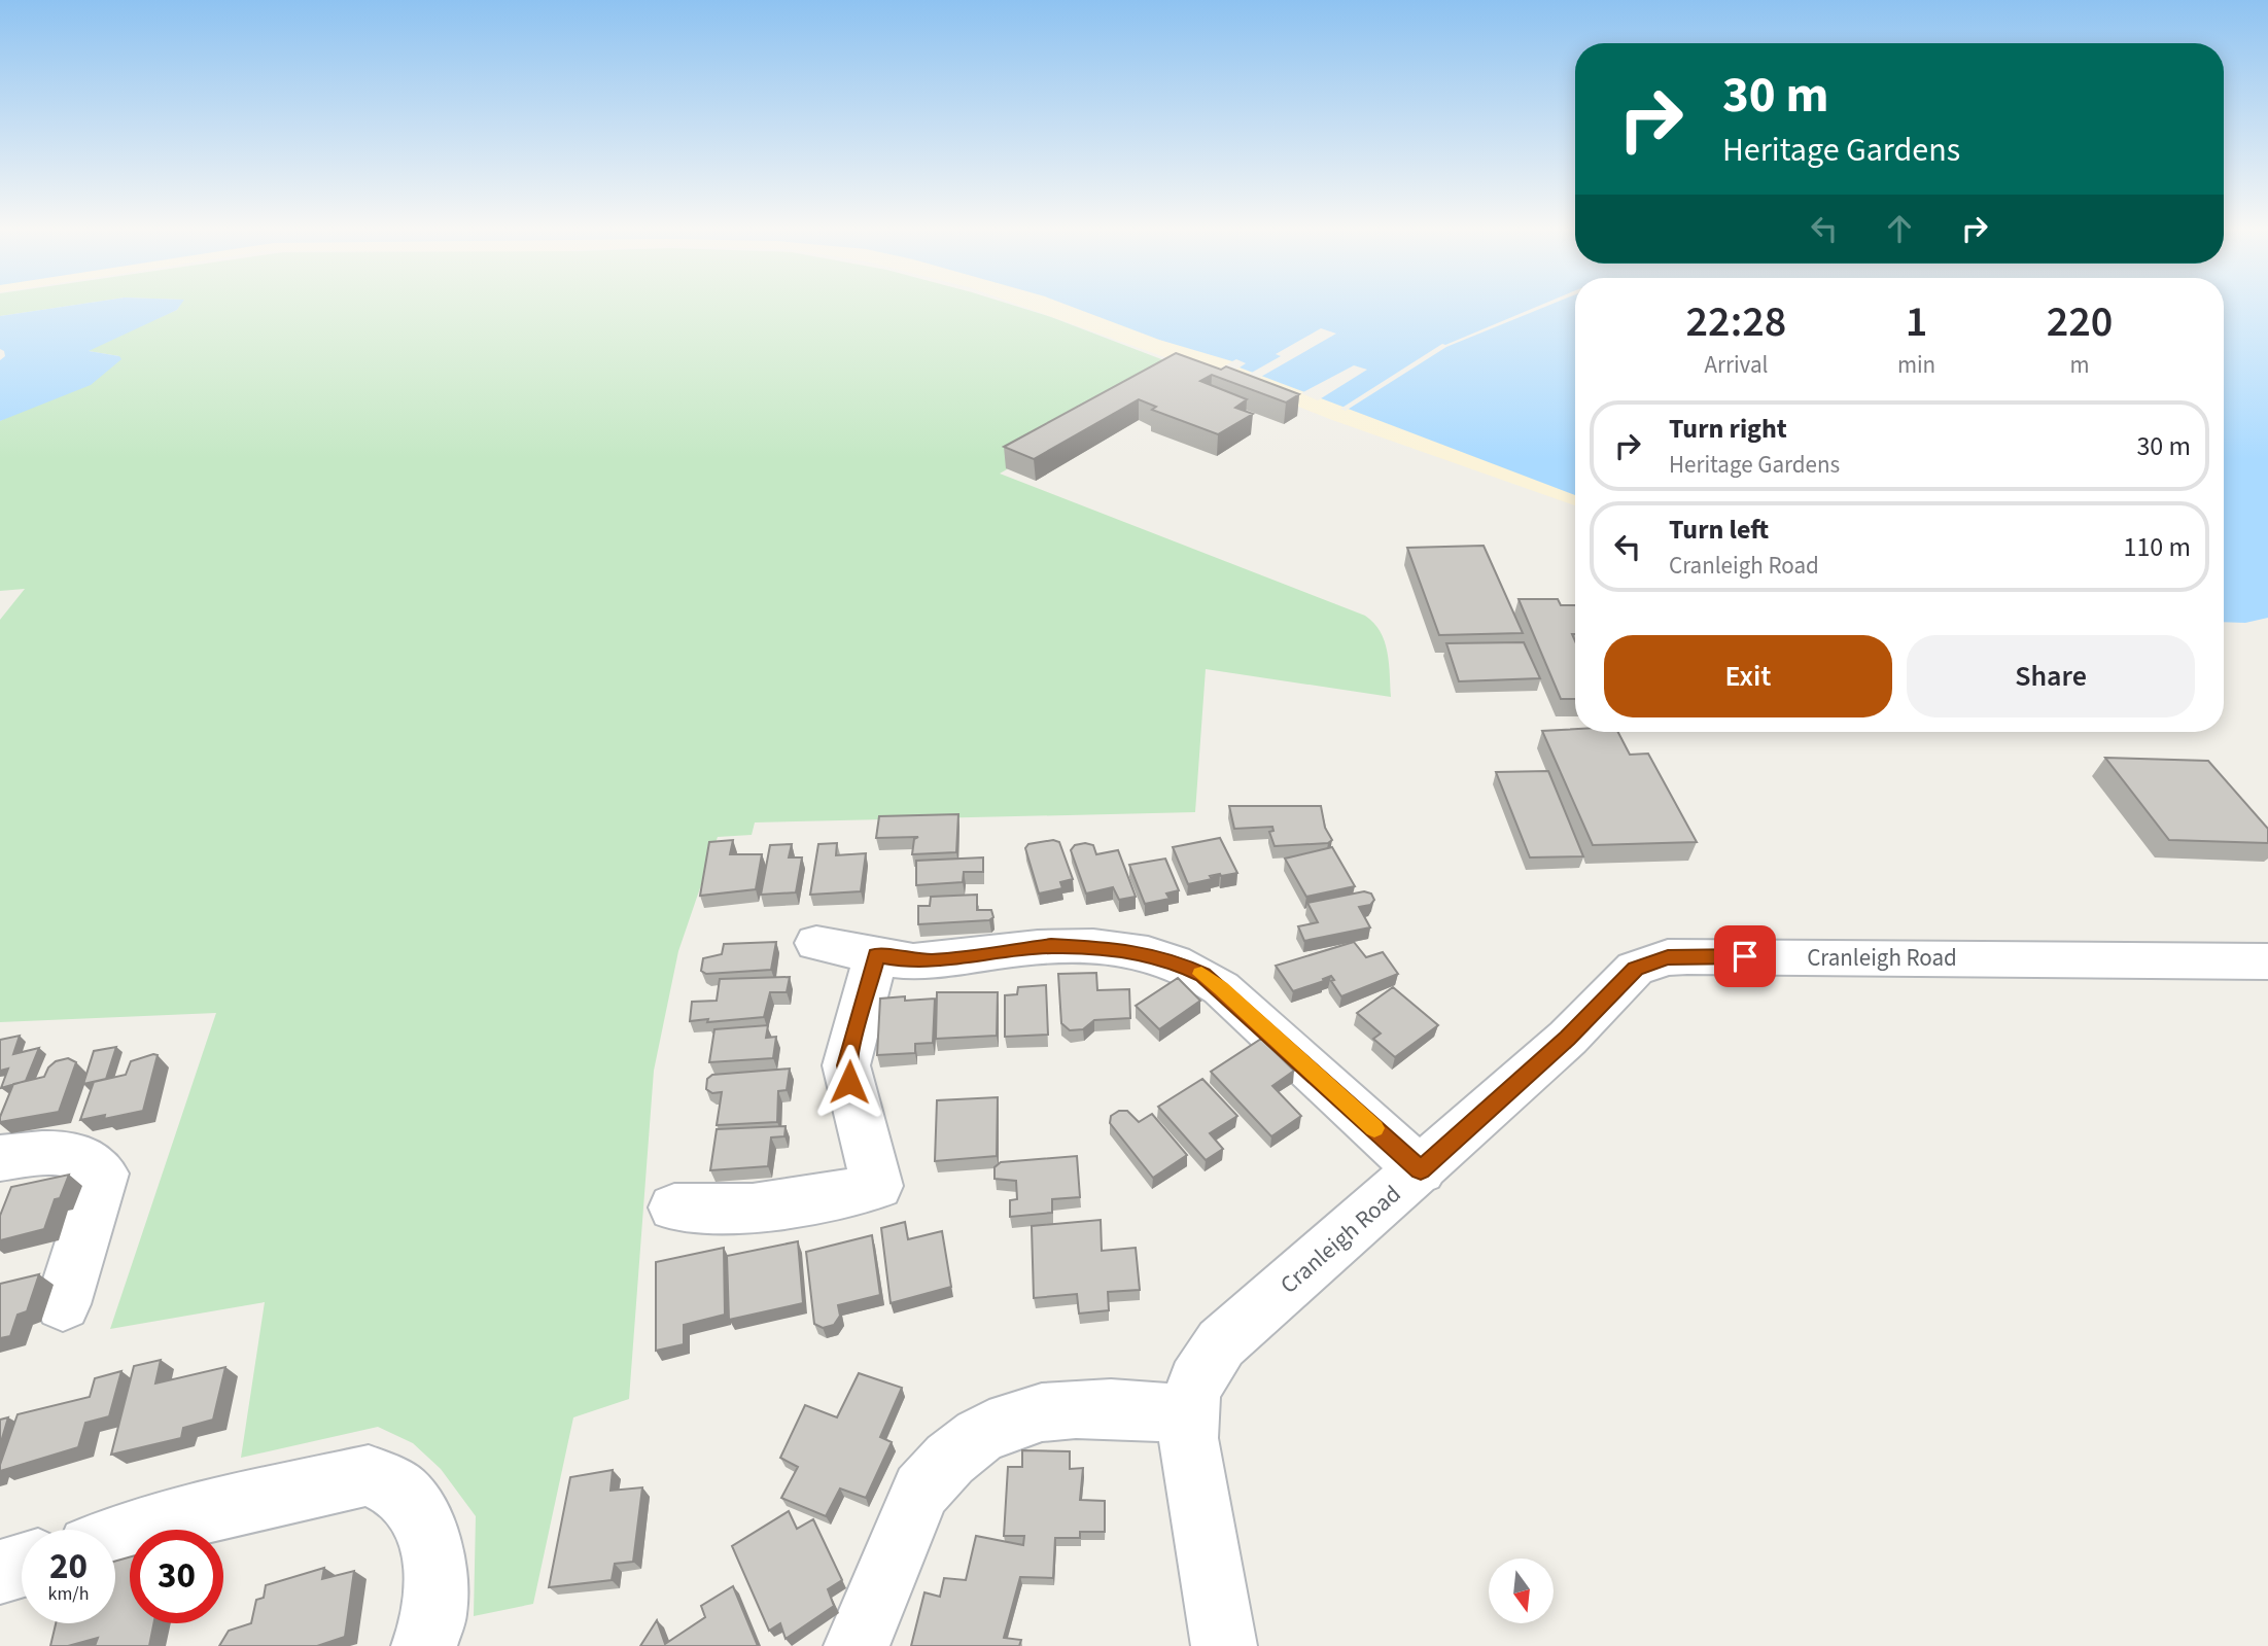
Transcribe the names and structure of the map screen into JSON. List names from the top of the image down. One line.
{"streets":{"street":["Cranleigh Road"]},"north":"bottom","page":{"turn":["30 m","Heritage Gardens"],"eta":["22:28","Arrival","1","min","220","m"],"list":[{"name":"Turn right","note":"Heritage Gardens","value":"30 m"},{"name":"Turn left","note":"Cranleigh Road","value":"110 m"}],"buttons":["Exit","Share"],"speed":"20 km/h","limit":"30"}}
